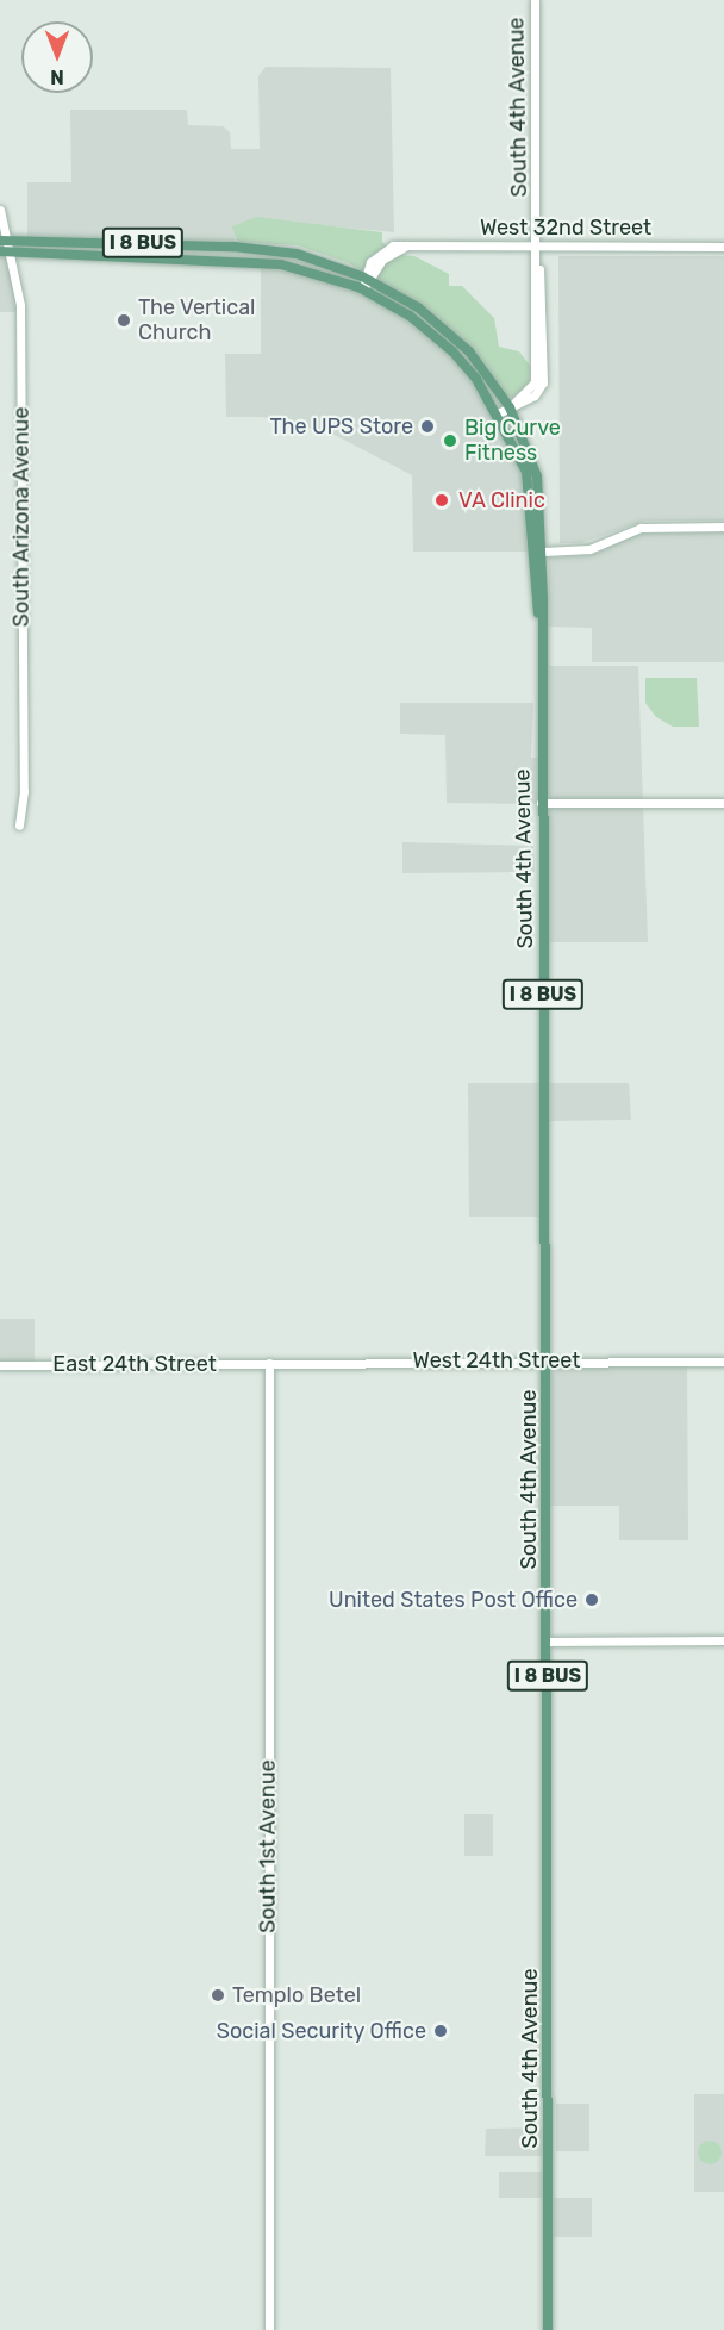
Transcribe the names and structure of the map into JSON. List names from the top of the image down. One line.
{"streets":{"main road":["South 4th Avenue","I 8 BUS"],"street":["West 32nd Street","South Arizona Avenue","West 24th Street","East 24th Street","South 1st Avenue"]},"crossings":[["South 4th Avenue","West 32nd Street"],["South 4th Avenue","West 24th Street"],["West 32nd Street","I 8 BUS"],["I 8 BUS","South Arizona Avenue"],["West 24th Street","East 24th Street"],["West 24th Street","South 1st Avenue"],["East 24th Street","South 1st Avenue"]],"places":["The Vertical Church","The UPS Store","Big Curve Fitness","VA Clinic","United States Post Office","Templo Betel","Social Security Office"],"north":"bottom"}
